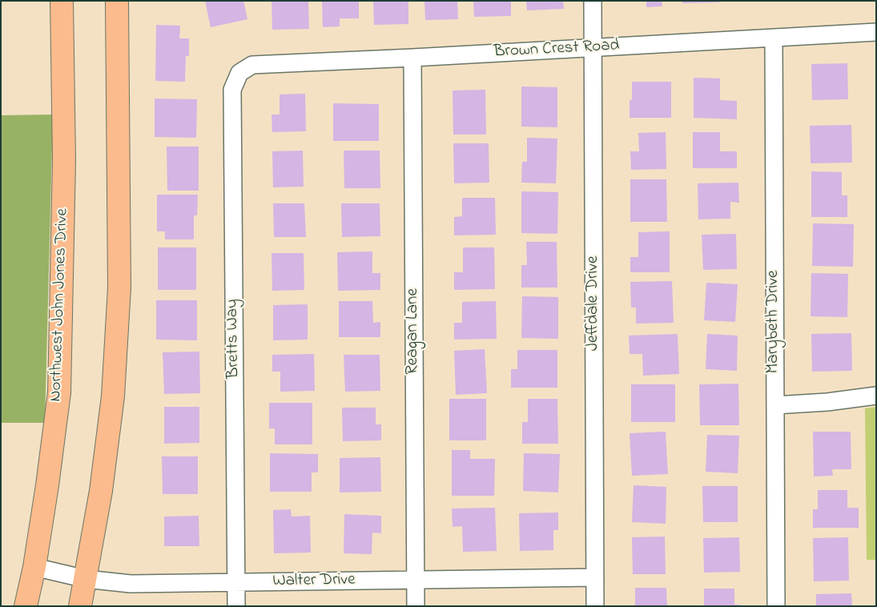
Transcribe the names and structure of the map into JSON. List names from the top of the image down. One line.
{"streets":{"main road":["Northwest John Jones Drive"],"street":["Brown Crest Road","Jeffdale Drive","Marybeth Drive","Reagan Lane","Bretts Way","Walter Drive"]},"crossings":[["Brown Crest Road","Jeffdale Drive"],["Brown Crest Road","Marybeth Drive"],["Brown Crest Road","Reagan Lane"],["Brown Crest Road","Bretts Way"],["Jeffdale Drive","Walter Drive"],["Northwest John Jones Drive","Walter Drive"],["Reagan Lane","Walter Drive"],["Bretts Way","Walter Drive"]]}
